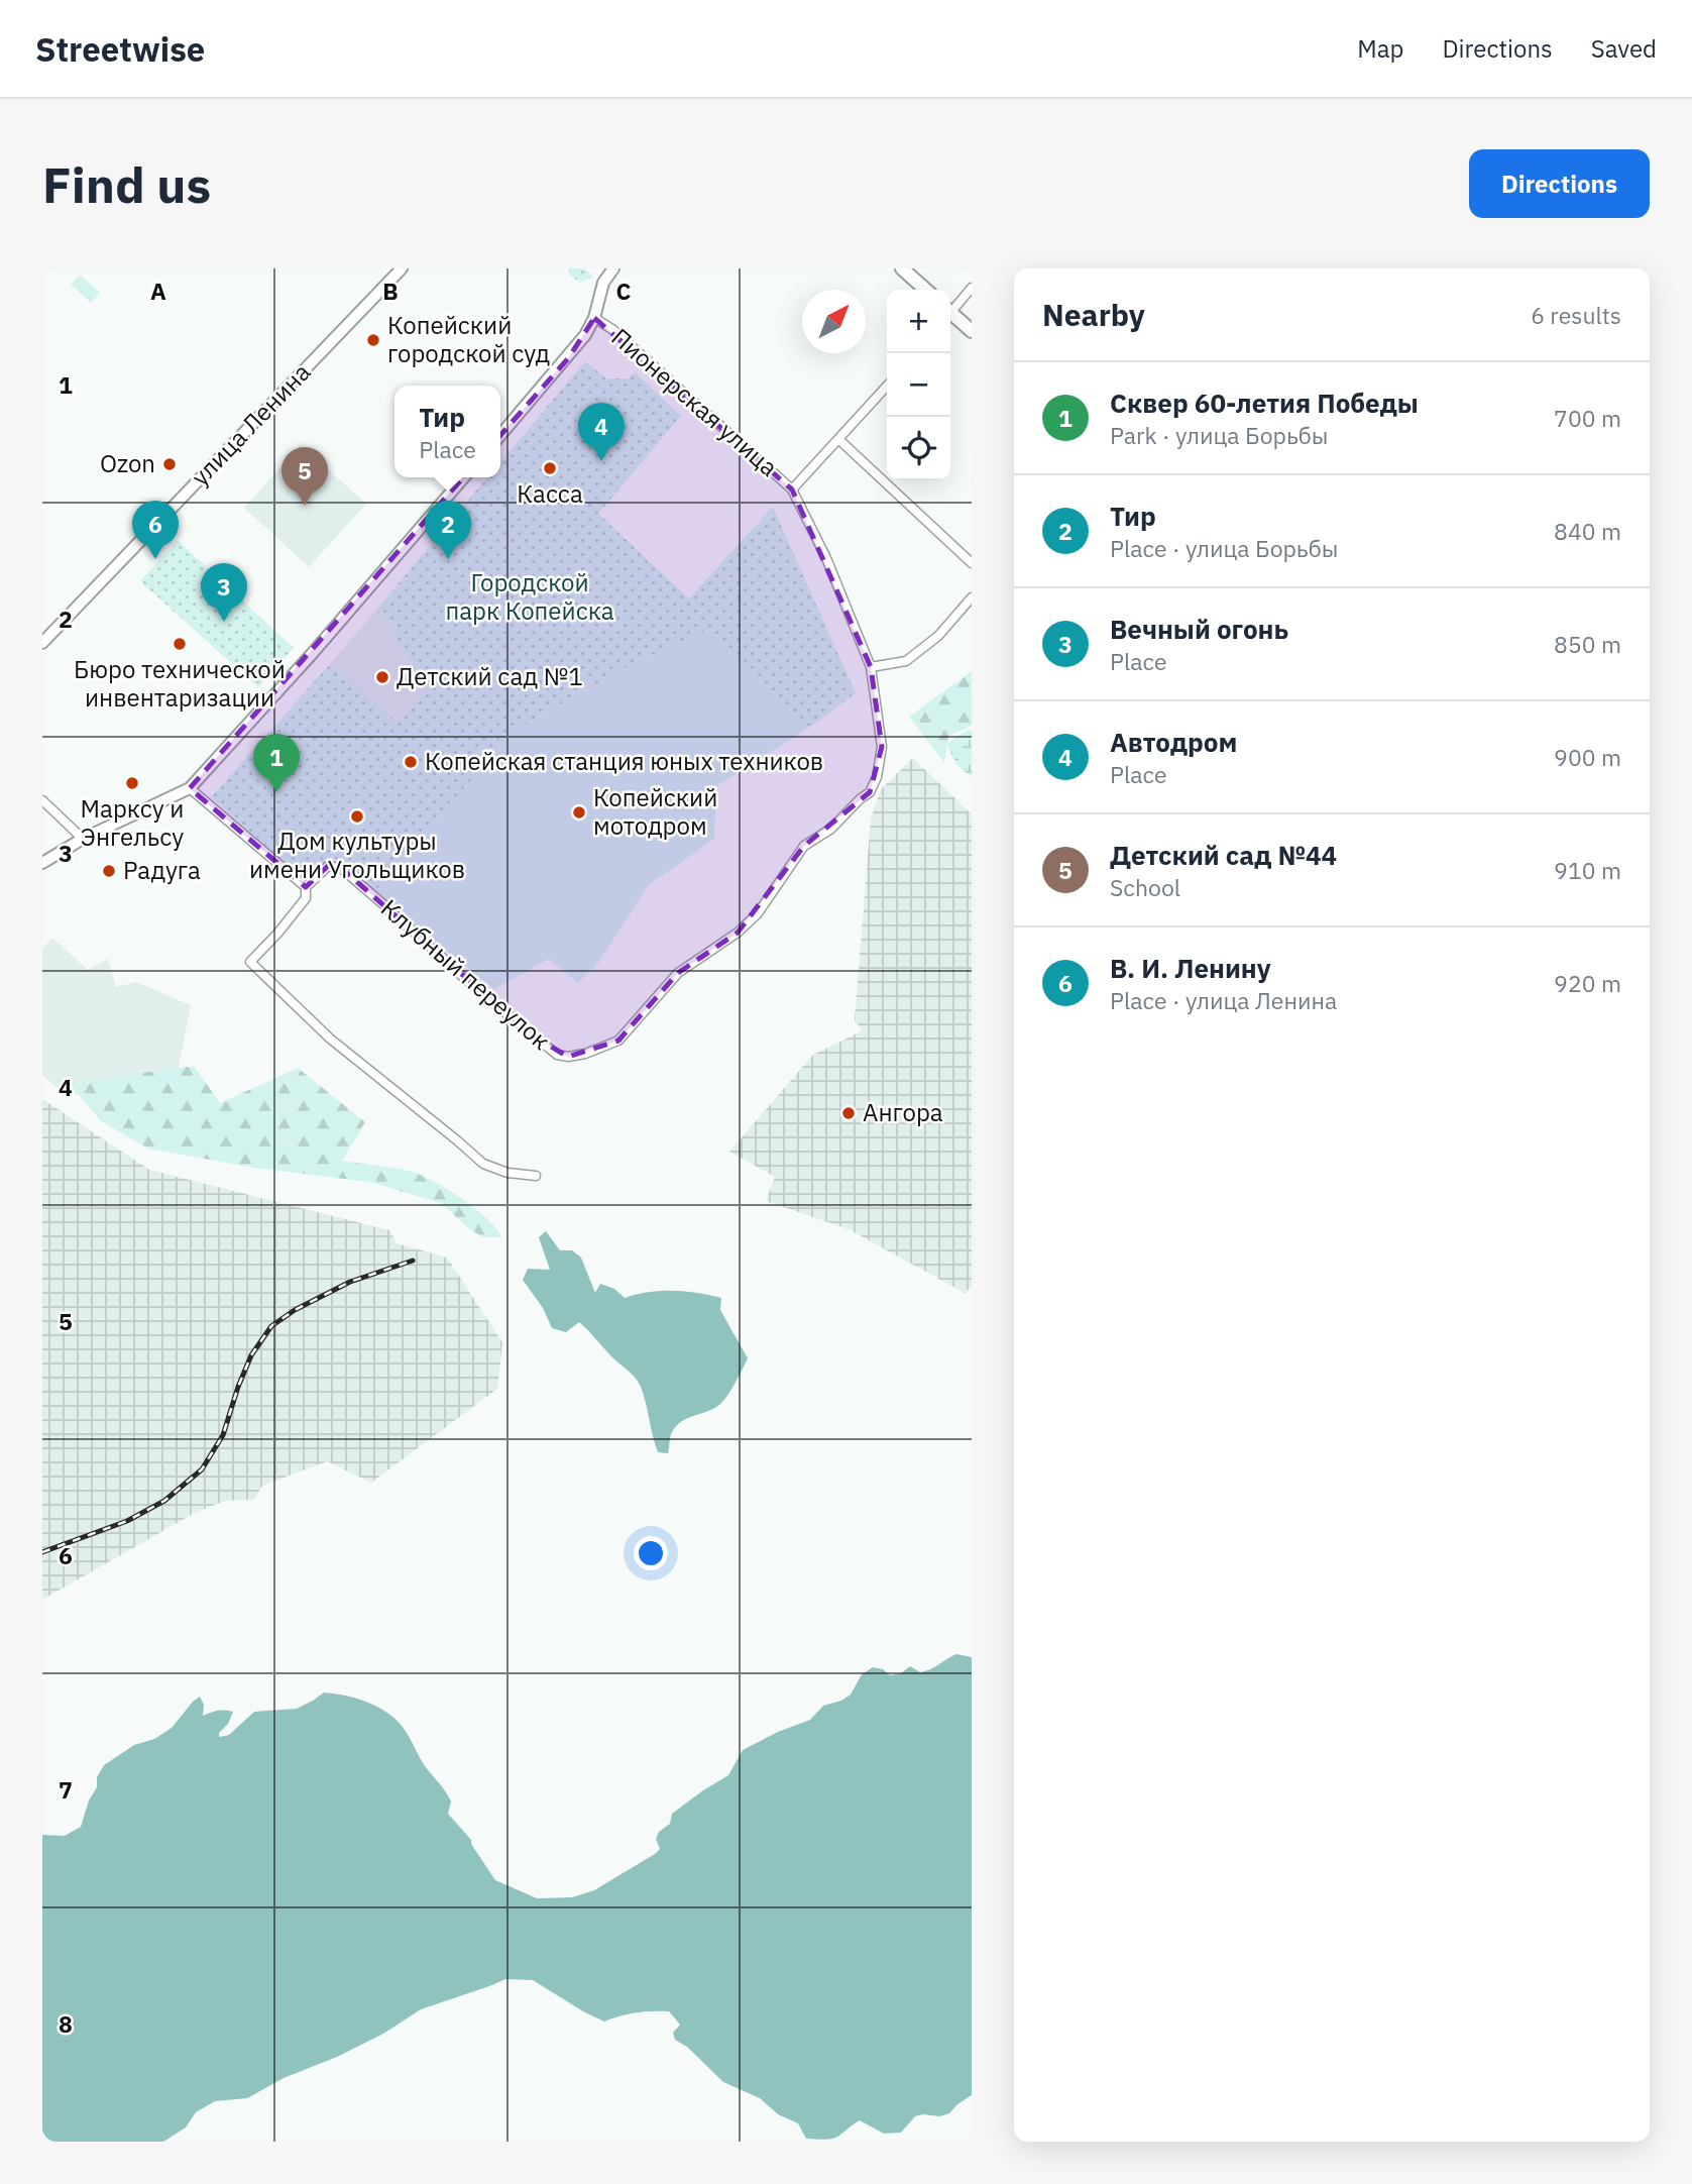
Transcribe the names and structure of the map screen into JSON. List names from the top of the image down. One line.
{"streets":{"street":["Пионерская улица","улица Ленина","Клубный переулок"]},"parks":["Городской парк Копейска"],"places":["Копейский городской суд","Ozon","Касса","Бюро технической инвентаризации","Детский сад №1","Копейская станция юных техников","Марксу и Энгельсу","Копейский мотодром","Дом культуры имени Угольщиков","Радуга","Ангора"],"north":"top right","page":{"header":"Streetwise","nav":["Map","Directions","Saved"],"buttons":"Directions","title":"Find us","heading":["Nearby","6 results"],"map_buttons":["+","−"],"list":[{"mark":"1","name":"Сквер 60-летия Победы","note":"Park · улица Борьбы","value":"700 m"},{"mark":"2","name":"Тир","note":"Place · улица Борьбы","value":"840 m"},{"mark":"3","name":"Вечный огонь","note":"Place","value":"850 m"},{"mark":"4","name":"Автодром","note":"Place","value":"900 m"},{"mark":"5","name":"Детский сад №44","note":"School","value":"910 m"},{"mark":"6","name":"В. И. Ленину","note":"Place · улица Ленина","value":"920 m"}],"popup":["Тир","Place"],"pins":["4","5","2","6","3","1"]},"grid":{"columns":["A","B","C"],"rows":["1","2","3","4","5","6","7","8"]}}
